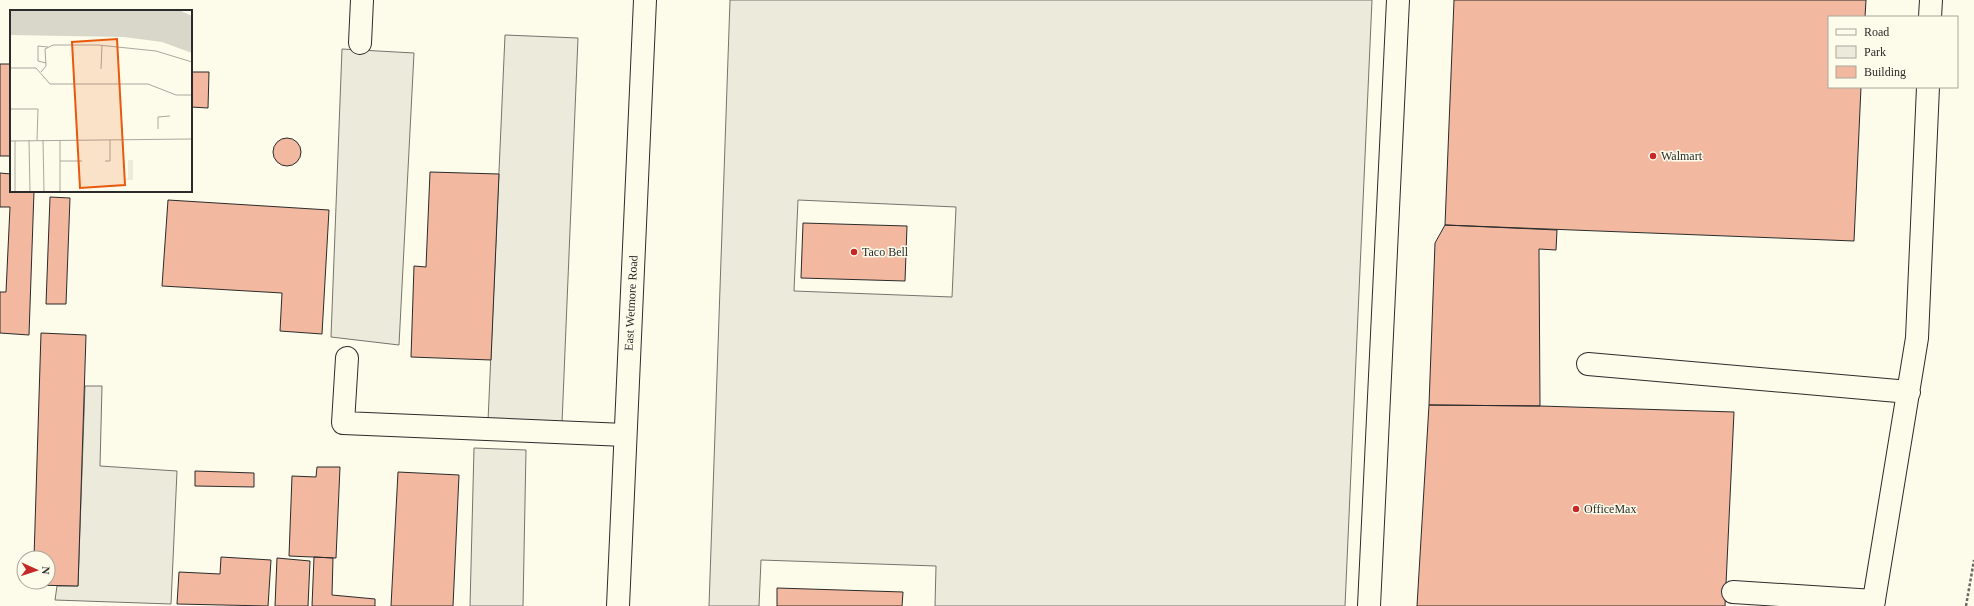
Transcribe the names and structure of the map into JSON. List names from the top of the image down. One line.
{"streets":{"main road":["East Wetmore Road"]},"places":["Walmart","Taco Bell","OfficeMax"],"legend":["Road","Park","Building"],"north":"right"}
